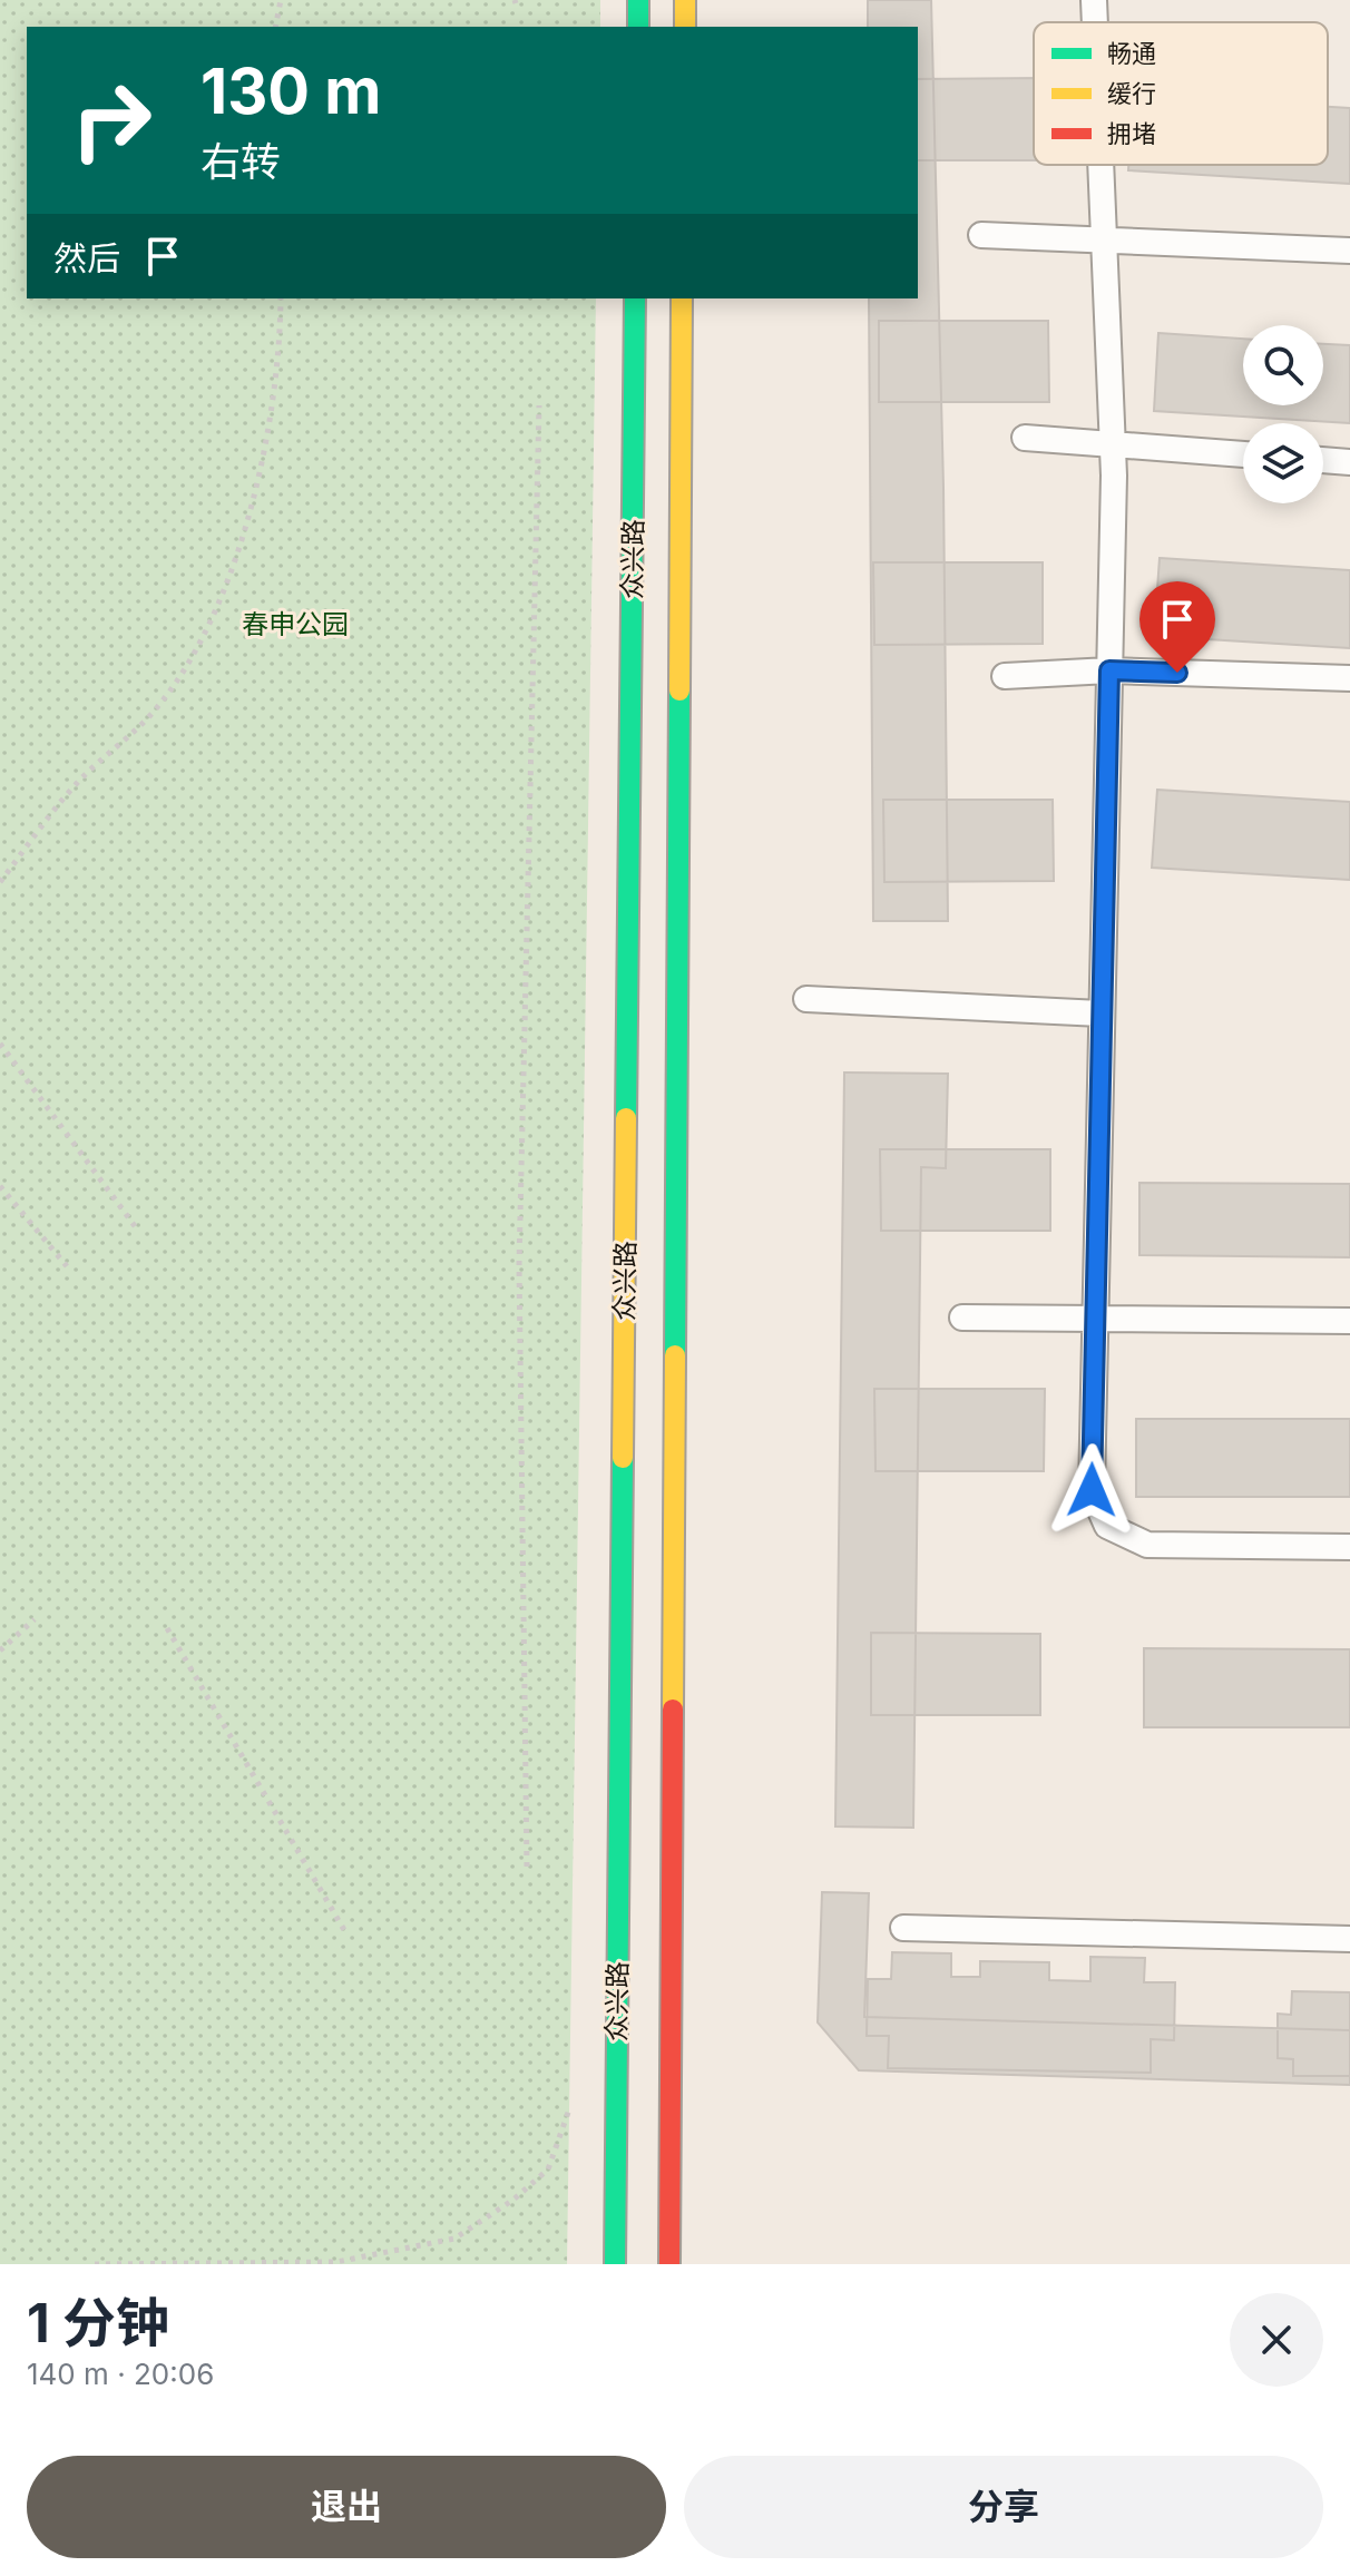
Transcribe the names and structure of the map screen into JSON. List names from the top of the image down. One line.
{"streets":{"street":["众兴路"]},"parks":["春申公园"],"legend":["畅通","缓行","拥堵"],"page":{"turn":["130 m","右转"],"then":"然后","heading":["1 分钟","140 m · 20:06"],"buttons":["退出","分享"]}}
